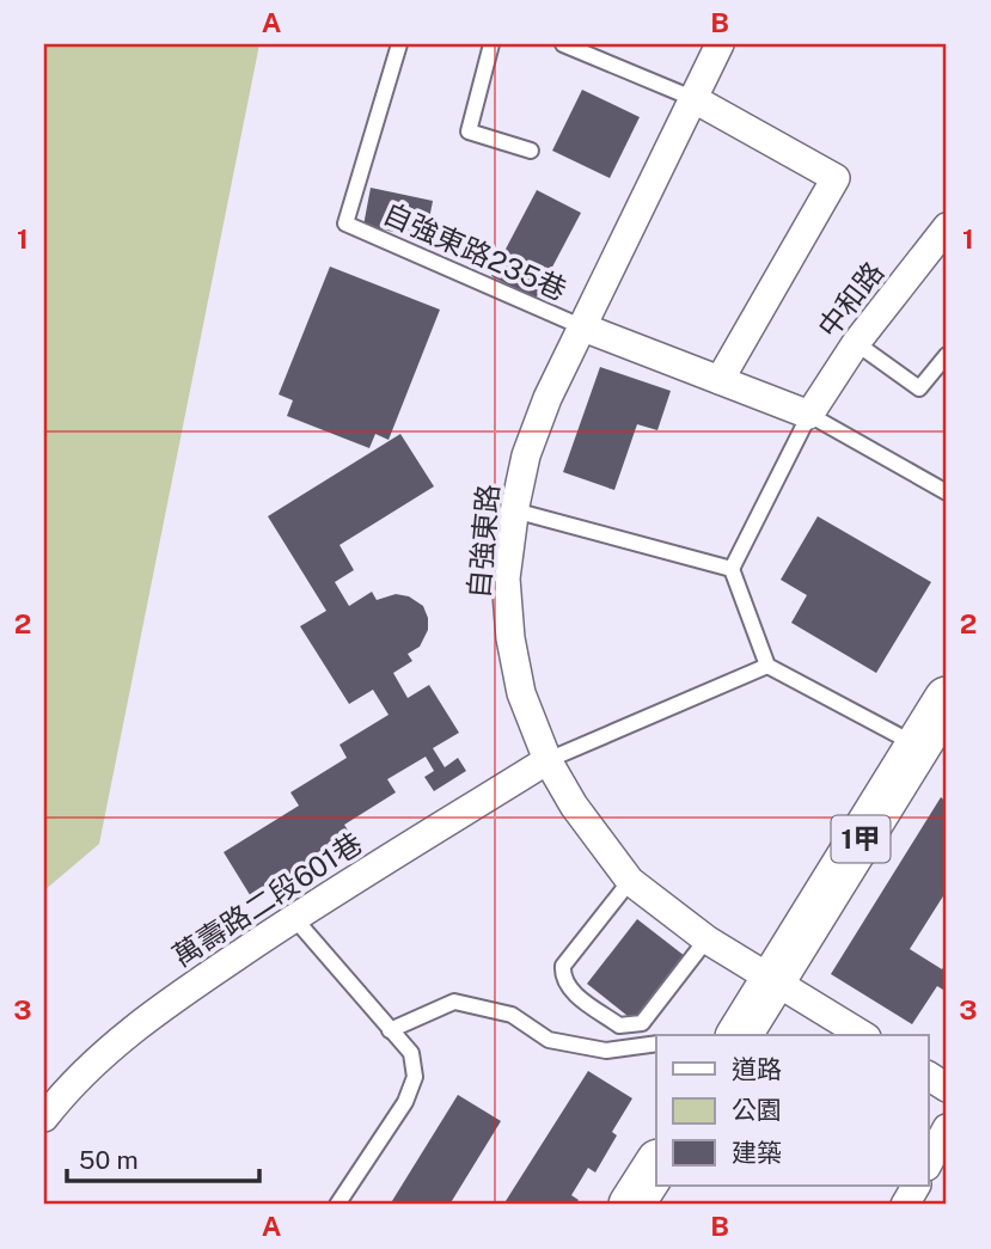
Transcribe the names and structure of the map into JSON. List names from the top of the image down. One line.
{"streets":{"main road":["1甲"],"street":["中和路","自強東路","萬壽路二段601巷"],"lane":["自強東路235巷"]},"crossings":[["自強東路235巷","自強東路"],["自強東路","1甲"],["自強東路","萬壽路二段601巷"]],"legend":["道路","公園","建築"],"scale_bar":"50 m","grid":{"columns":["A","B"],"rows":["1","2","3"]}}
